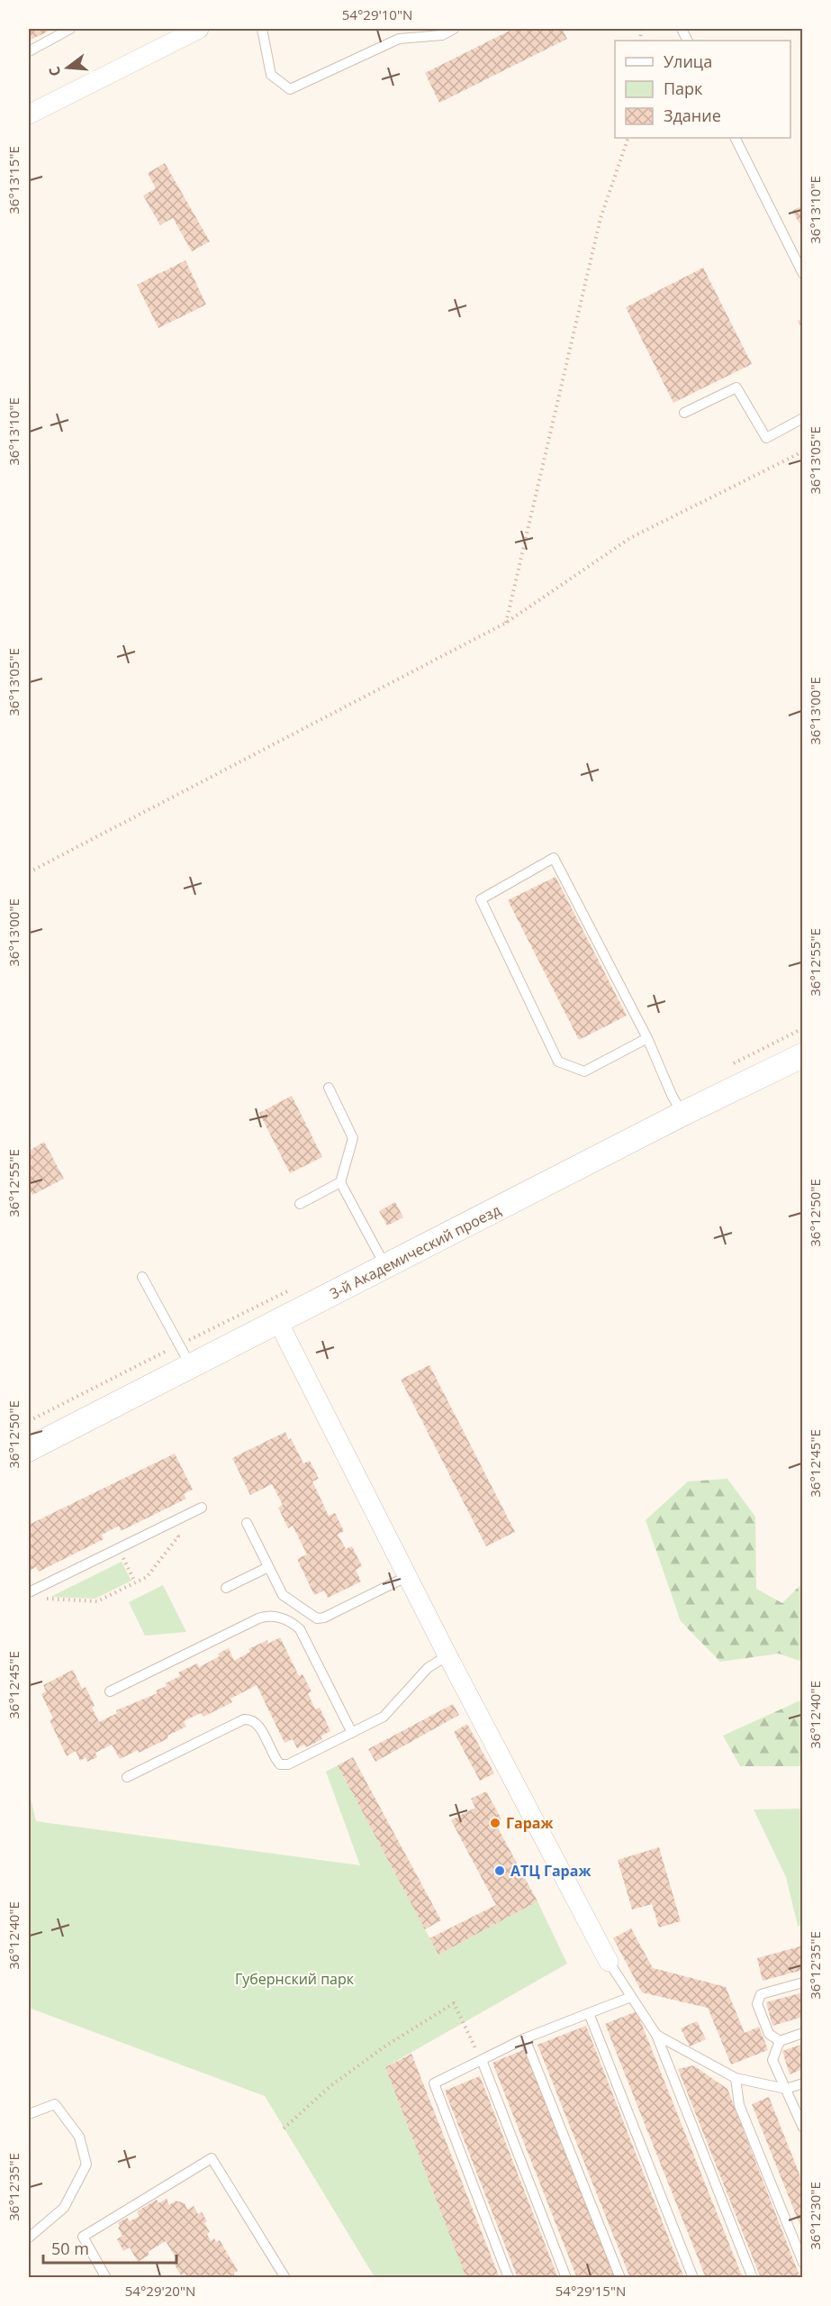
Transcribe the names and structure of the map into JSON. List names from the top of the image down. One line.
{"streets":{"street":["3-й Академический проезд"]},"parks":["Губернский парк"],"places":["Гараж","АТЦ Гараж"],"legend":["Улица","Парк","Здание"],"scale_bar":"50 m","north":"left","coordinates":["54°29'10\"N","36°13'15\"E","36°13'10\"E","36°13'05\"E","36°13'00\"E","36°12'55\"E","36°12'50\"E","36°12'45\"E","36°12'40\"E","36°12'35\"E","36°12'30\"E","54°29'20\"N","54°29'15\"N"]}
